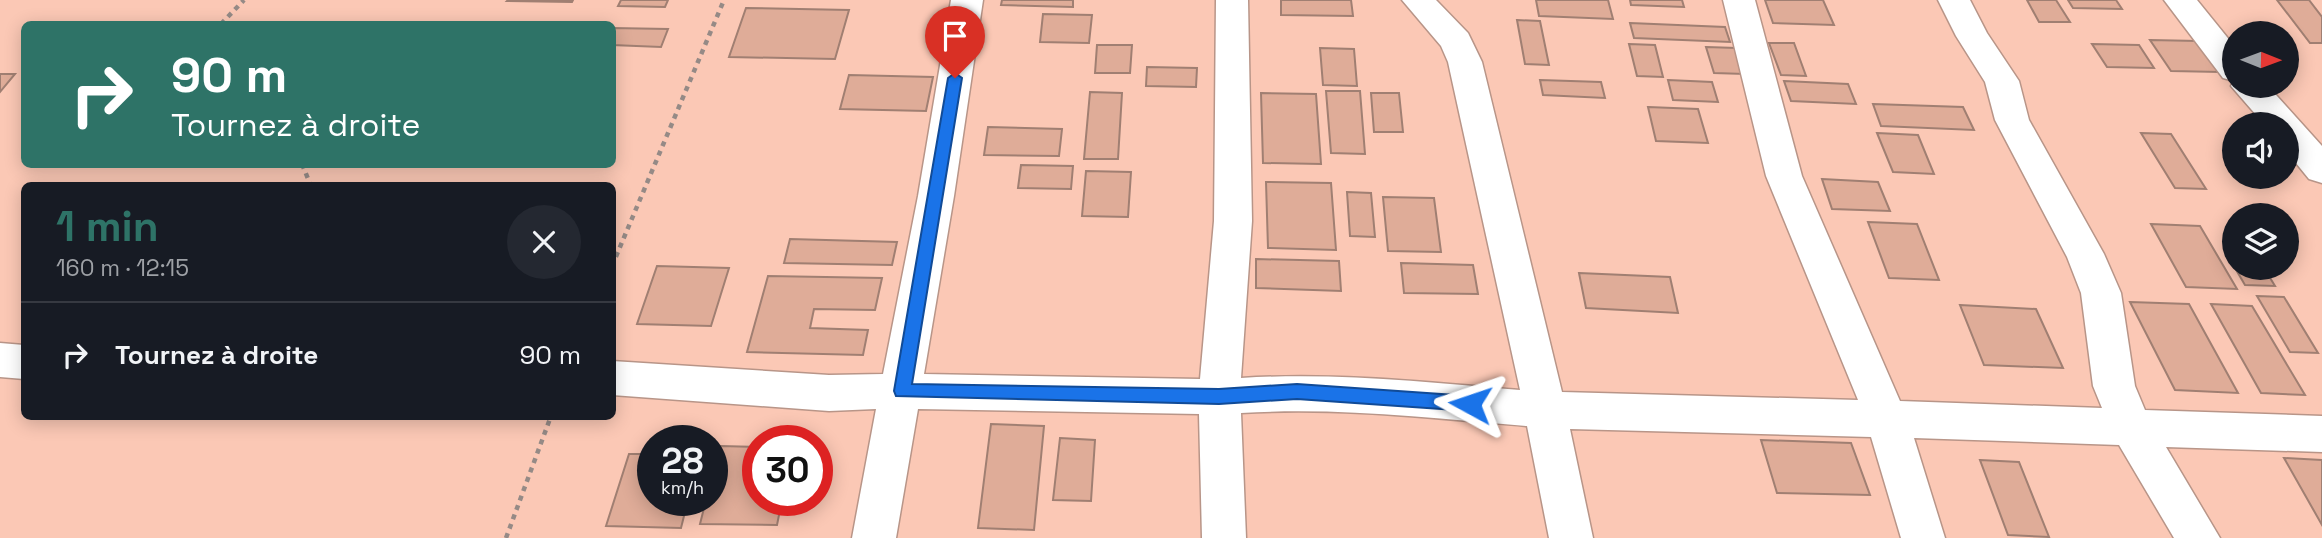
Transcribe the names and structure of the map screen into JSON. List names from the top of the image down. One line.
{"north":"right","page":{"turn":["90 m","Tournez à droite"],"heading":["1 min","160 m · 12:15"],"list":[{"name":"Tournez à droite","value":"90 m"}],"speed":"28 km/h","limit":"30"}}
